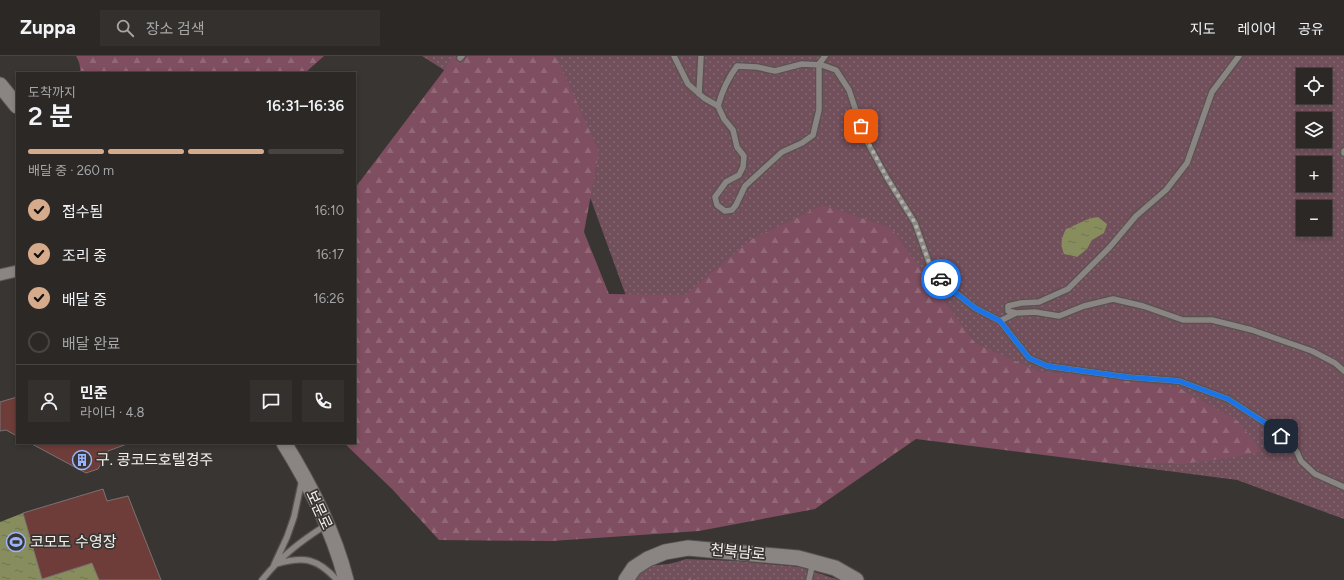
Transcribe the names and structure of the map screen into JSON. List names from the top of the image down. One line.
{"streets":{"main road":["보문로","천북남로"]},"places":{"building":["구. 콩코드호텔경주"],"sports":["코모도 수영장"]},"page":{"header":"Zuppa","search":"장소 검색","nav":["지도","레이어","공유"],"map_buttons":["+","−"],"heading":["2 분","도착까지","16:31–16:36"],"panel":["민준","라이더 · 4.8"],"bar":"배달 중 · 260 m","list":[["접수됨","16:10"],["조리 중","16:17"],["배달 중","16:26"],"배달 완료"]}}
